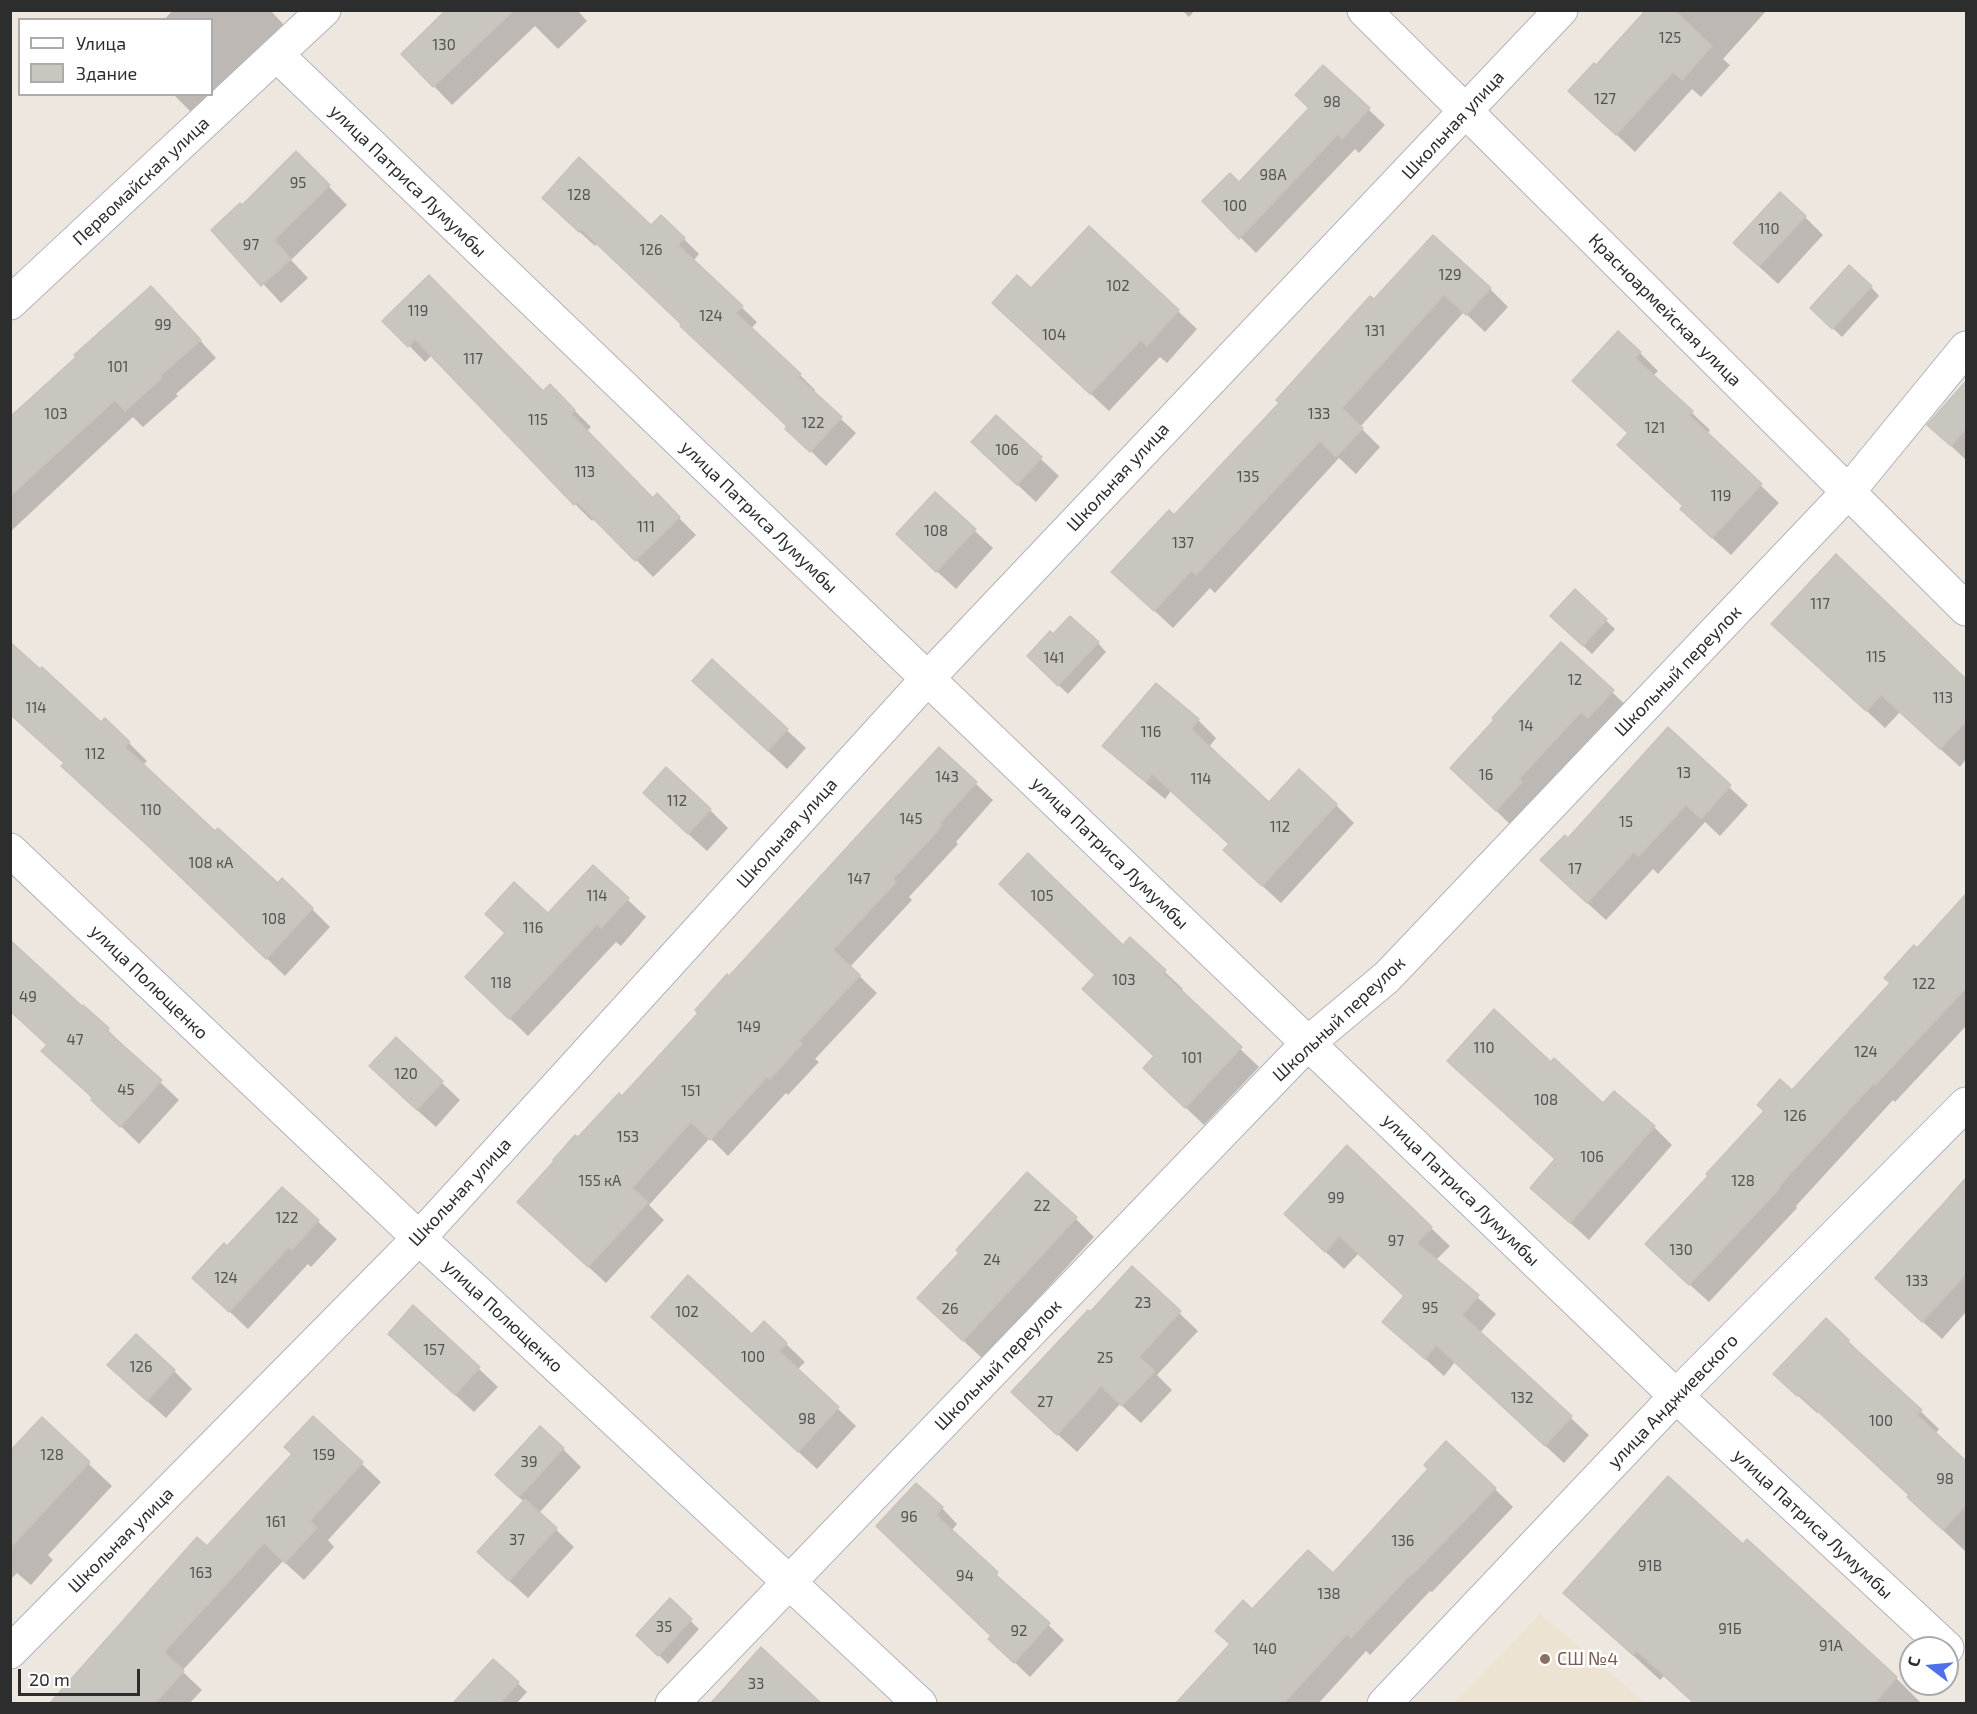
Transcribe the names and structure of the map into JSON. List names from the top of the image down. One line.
{"streets":{"street":["Школьная улица","Первомайская улица","улица Патриса Лумумбы","Красноармейская улица","Школьный переулок","улица Полющенко","улица Анджиевского"]},"crossings":[["Школьная улица","улица Патриса Лумумбы"],["Школьная улица","Красноармейская улица"],["Школьная улица","улица Полющенко"],["Первомайская улица","улица Патриса Лумумбы"],["улица Патриса Лумумбы","Школьный переулок"],["улица Патриса Лумумбы","улица Анджиевского"],["Красноармейская улица","Школьный переулок"],["Школьный переулок","улица Полющенко"]],"places":["СШ №4"],"house_numbers":["125","130","127","98","98А","95","128","100","110","97","126","129","102","119","124","99","131","104","117","101","103","133","115","122","121","106","113","135","119","111","108","137","117","115","141","12","113","114","14","116","112","13","16","143","114","112","110","145","15","112","108 кА","17","147","114","105","108","116","103","118","122","49","149","47","110","124","101","120","45","151","108","126","153","106","155 кА","128","99","22","122","97","130","24","124","133","23","95","26","102","157","100","25","126","132","27","98","100","128","159","39","98","96","161","37","136","91В","163","94","138","35","91Б","92","91А","140","33"],"legend":["Улица","Здание"],"scale_bar":"20 m","north":"left"}
